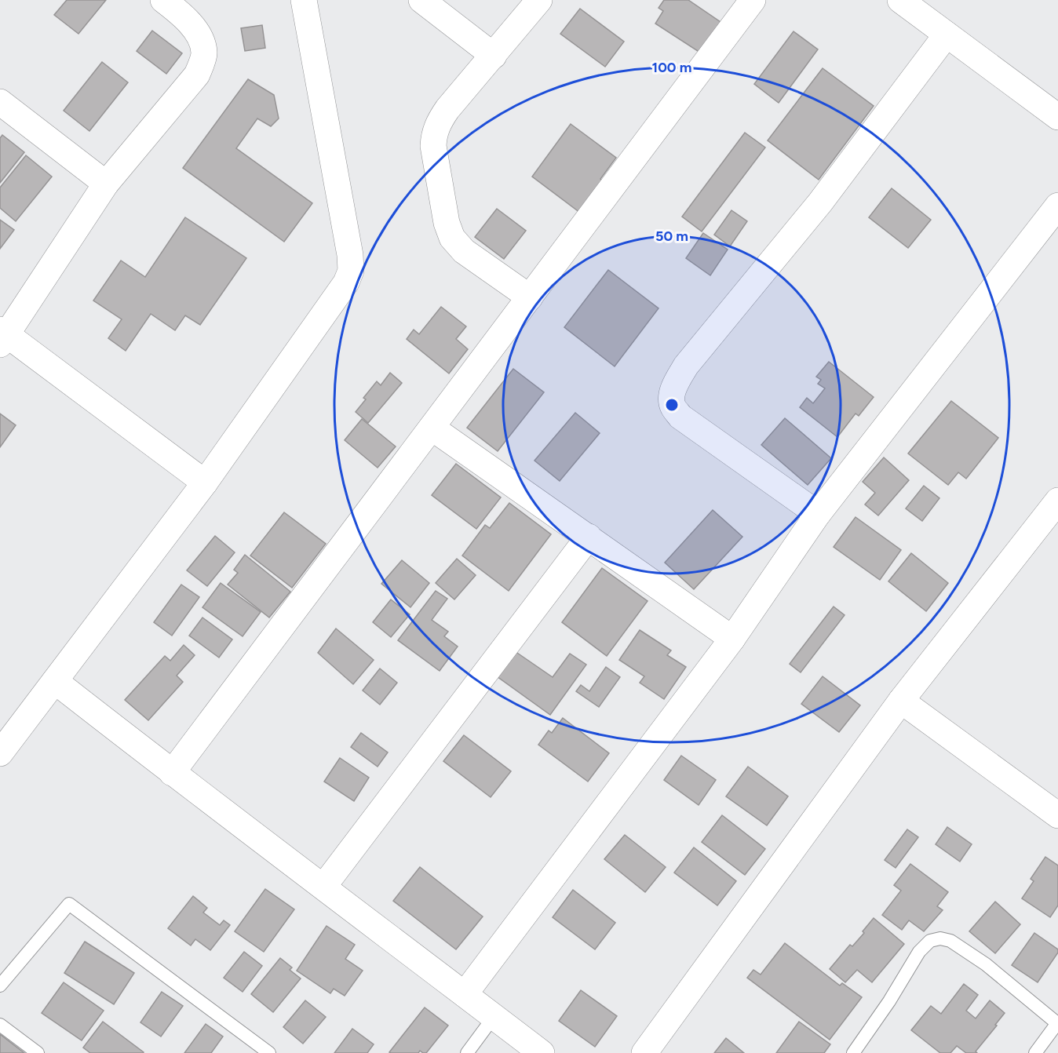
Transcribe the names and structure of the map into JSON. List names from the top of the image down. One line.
{"rings":["100 m","50 m"]}
